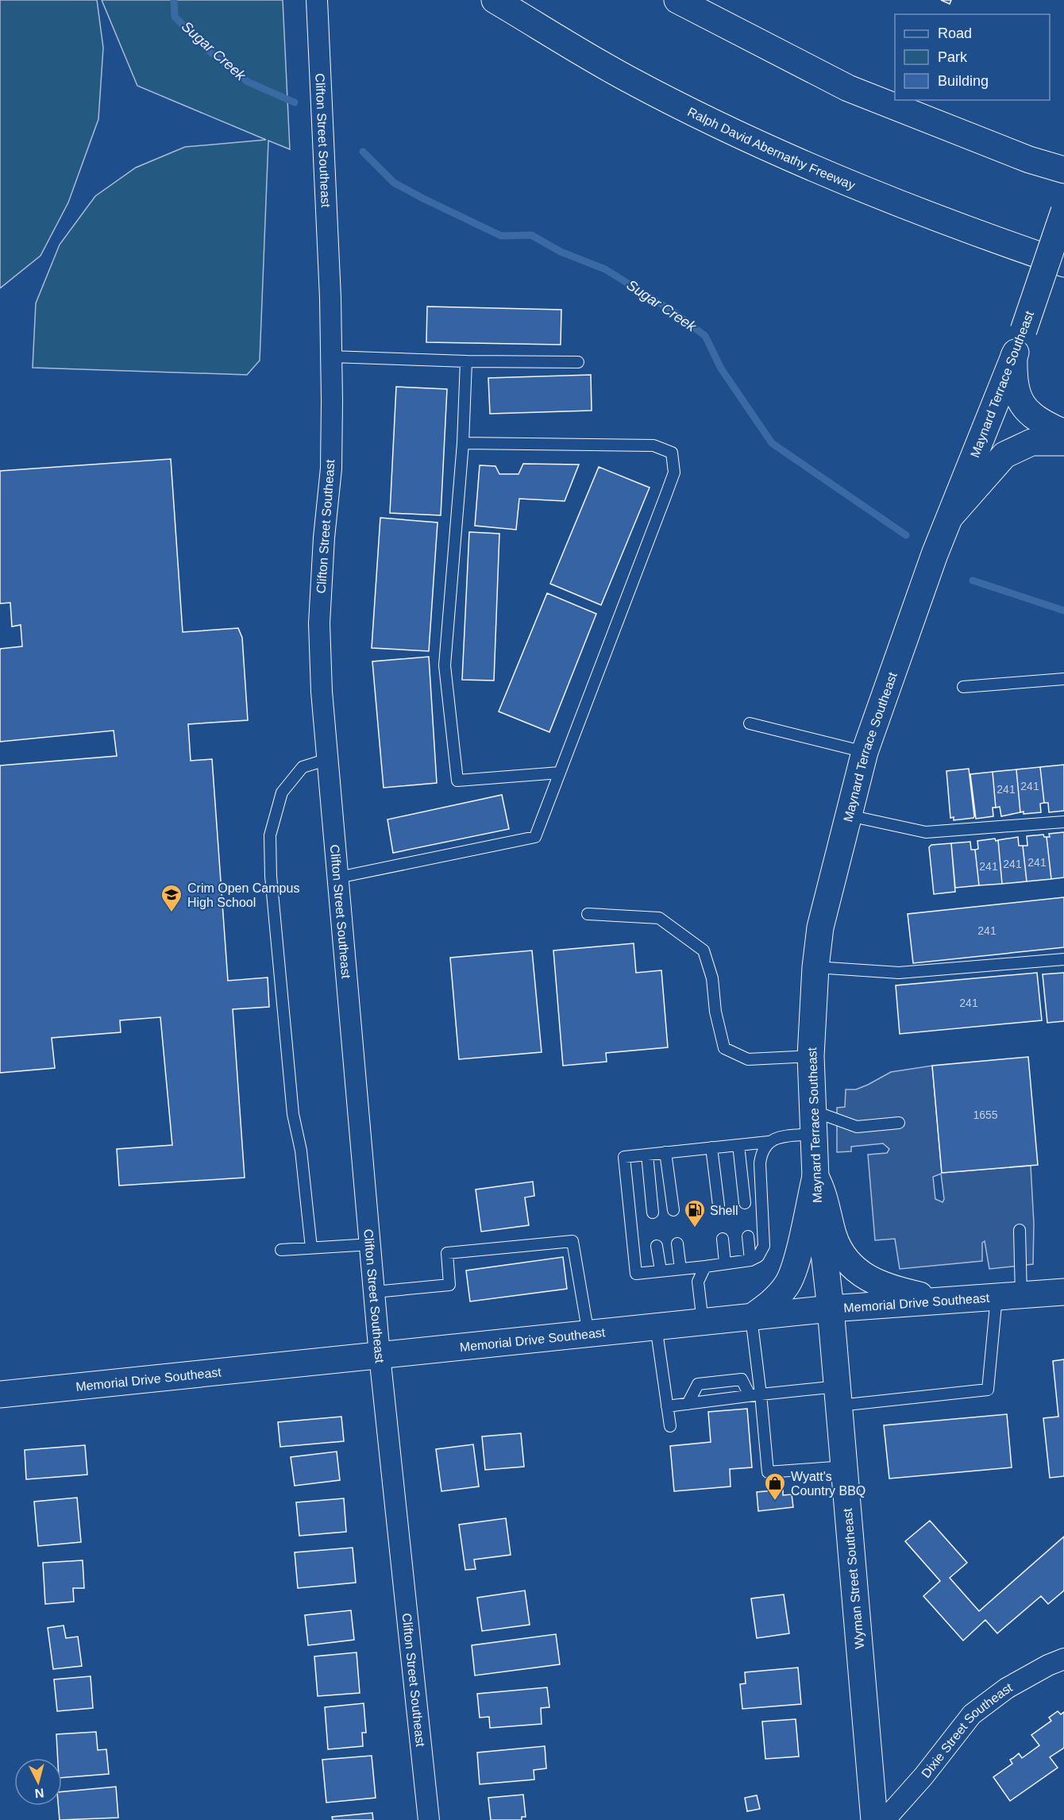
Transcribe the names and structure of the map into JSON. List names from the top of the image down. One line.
{"streets":{"main road":["Ralph David Abernathy Freeway","Maynard Terrace Southeast","Memorial Drive Southeast","Wyman Street Southeast"],"street":["Clifton Street Southeast","Dixie Street Southeast"]},"crossings":[["Clifton Street Southeast","Memorial Drive Southeast"],["Maynard Terrace Southeast","Memorial Drive Southeast"],["Maynard Terrace Southeast","Wyman Street Southeast"],["Memorial Drive Southeast","Wyman Street Southeast"]],"water":["Sugar Creek"],"places":{"school or university":["Crim Open Campus High School"],"fuel station":["Shell"],"shop":["Wyatt's Country BBQ"]},"house_numbers":["241","241","241","241","241","241","241","1655"],"legend":["Road","Park","Building"],"north":"bottom"}
